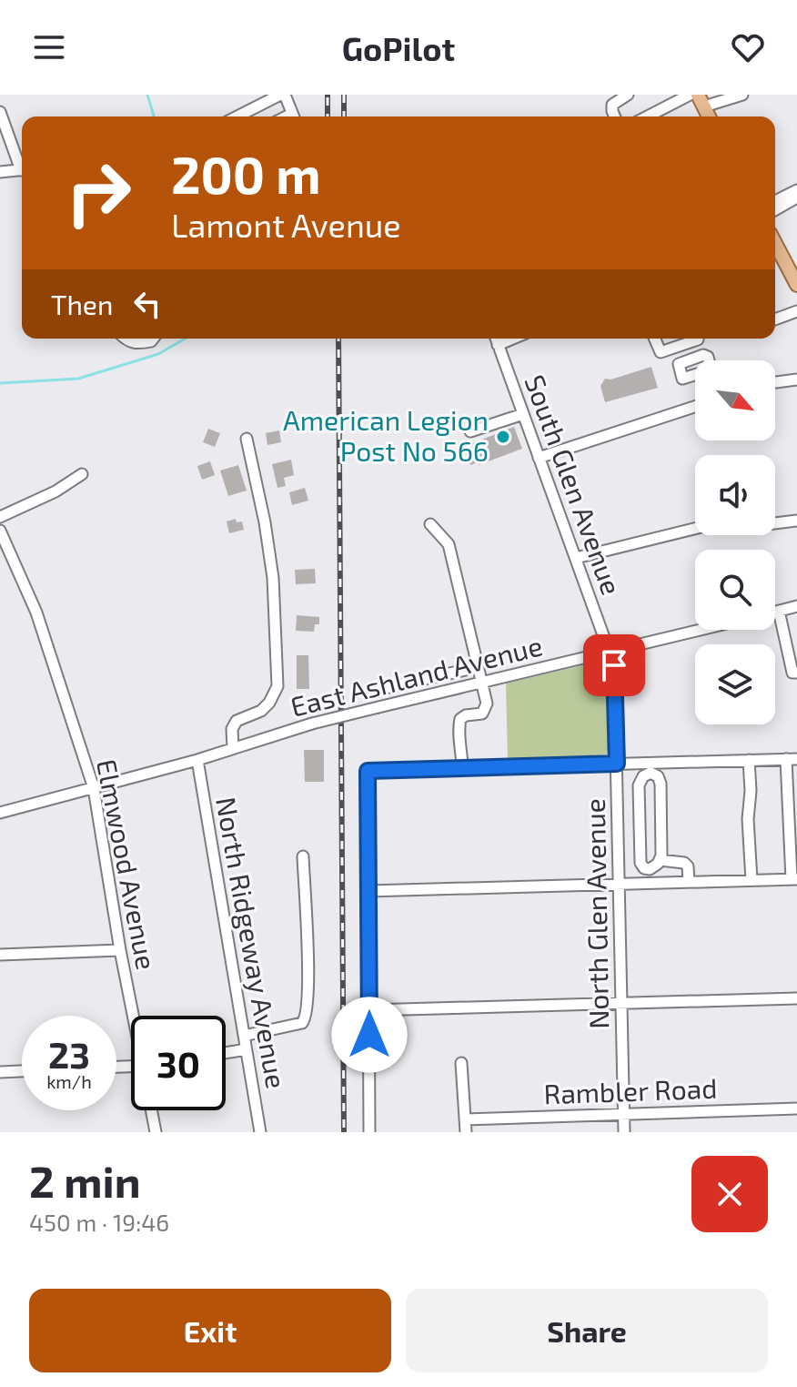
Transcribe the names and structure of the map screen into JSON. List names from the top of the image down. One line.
{"streets":{"street":["South Glen Avenue","East Ashland Avenue","Elmwood Avenue","North Glen Avenue","North Ridgeway Avenue","Rambler Road"]},"crossings":[["South Glen Avenue","East Ashland Avenue"],["South Glen Avenue","North Glen Avenue"],["East Ashland Avenue","Elmwood Avenue"],["East Ashland Avenue","North Glen Avenue"],["East Ashland Avenue","North Ridgeway Avenue"],["North Glen Avenue","Rambler Road"]],"places":["American Legion Post No 566"],"north":"bottom right","page":{"header":"GoPilot","turn":["200 m","Lamont Avenue"],"then":"Then","speed":"23 km/h","limit":"30","heading":["2 min","450 m · 19:46"],"buttons":["Exit","Share"]}}
